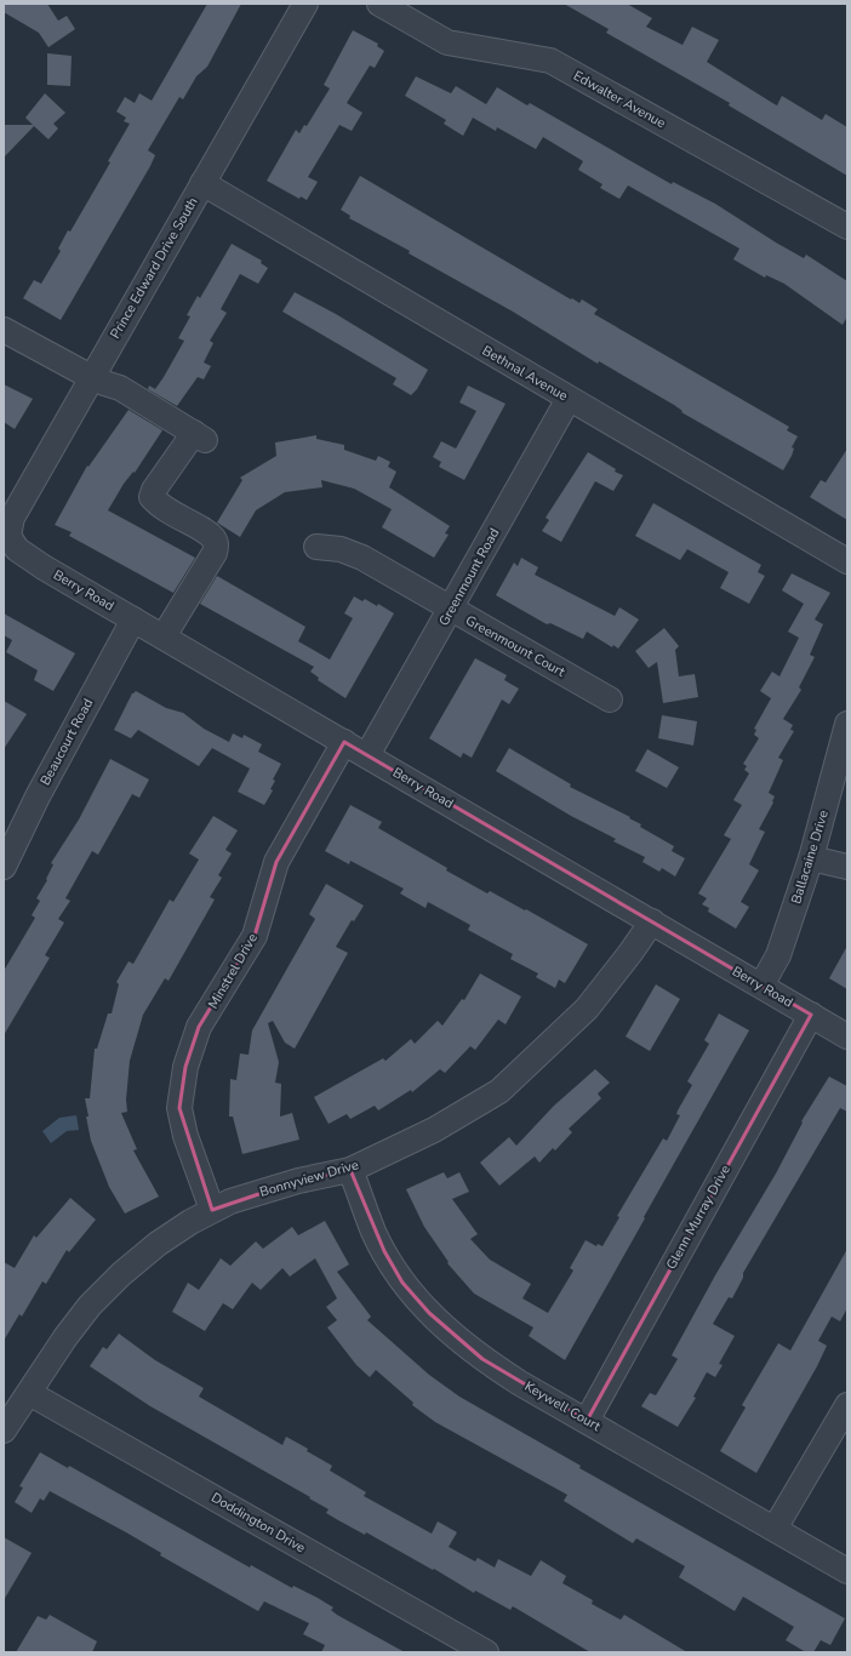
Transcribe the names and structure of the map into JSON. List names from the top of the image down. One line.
{"streets":{"street":["Edwalter Avenue","Prince Edward Drive South","Bethnal Avenue","Greenmount Road","Berry Road","Greenmount Court","Beaucourt Road","Ballacaine Drive","Minstrel Drive","Bonnyview Drive","Glenn Murray Drive","Keywell Court","Doddington Drive"]},"crossings":[["Prince Edward Drive South","Bethnal Avenue"],["Prince Edward Drive South","Berry Road"],["Bethnal Avenue","Greenmount Road"],["Greenmount Road","Berry Road"],["Greenmount Road","Greenmount Court"],["Berry Road","Beaucourt Road"],["Berry Road","Ballacaine Drive"],["Berry Road","Minstrel Drive"],["Berry Road","Bonnyview Drive"],["Berry Road","Glenn Murray Drive"],["Minstrel Drive","Bonnyview Drive"],["Bonnyview Drive","Keywell Court"],["Bonnyview Drive","Doddington Drive"],["Glenn Murray Drive","Keywell Court"]]}
